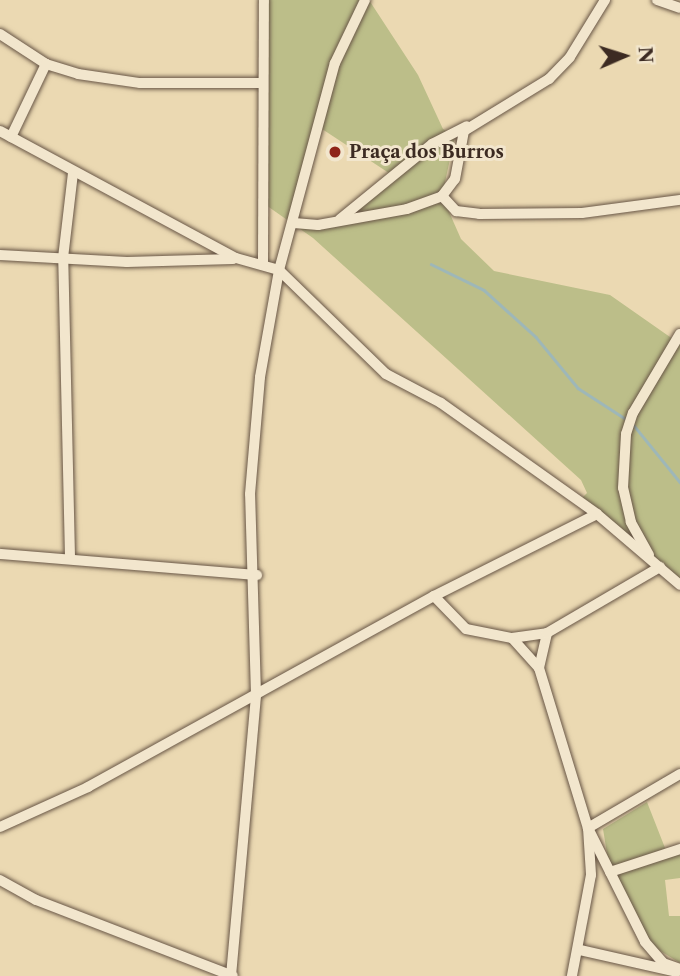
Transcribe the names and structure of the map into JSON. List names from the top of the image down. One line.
{"places":["Praça dos Burros"],"north":"right"}
